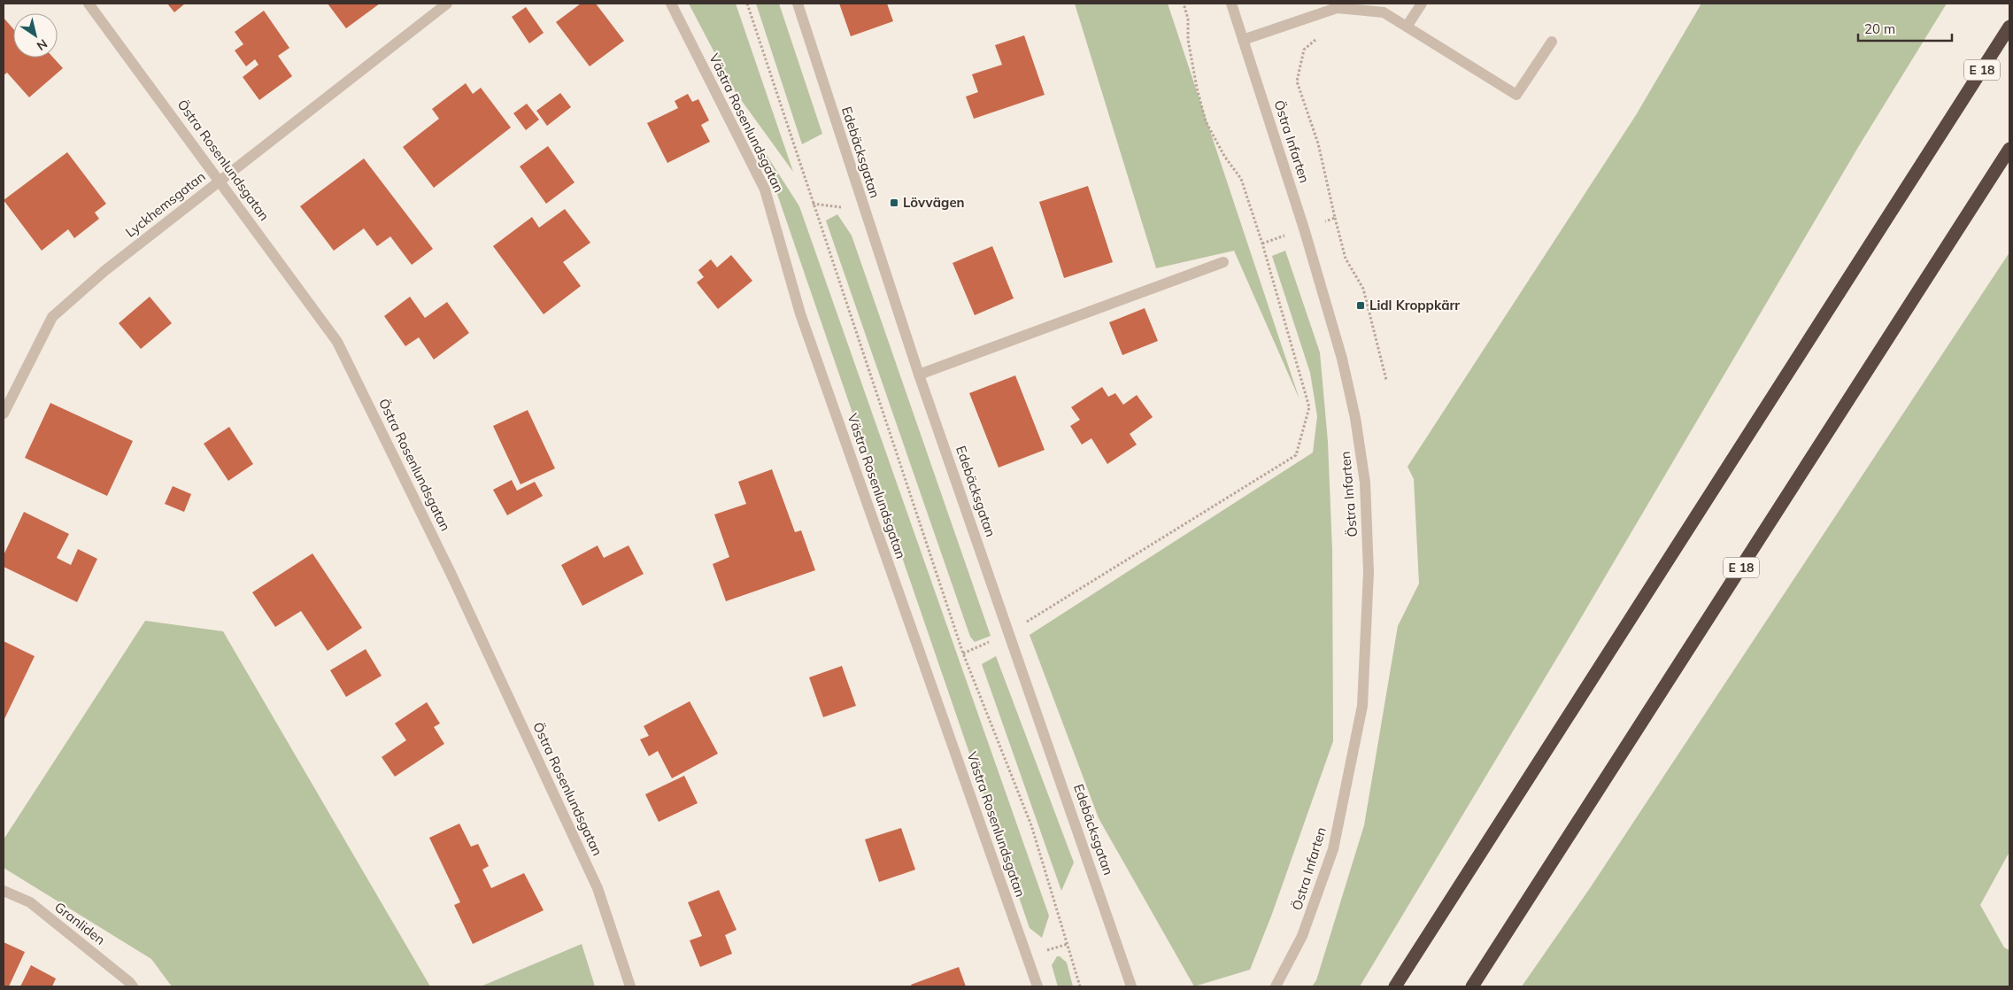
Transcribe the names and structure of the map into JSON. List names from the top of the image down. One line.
{"streets":{"highway":["E 18"],"street":["Västra Rosenlundsgatan","Östra Infarten","Edebäcksgatan","Östra Rosenlundsgatan","Lyckhemsgatan","Granliden"]},"crossings":[["Östra Rosenlundsgatan","Lyckhemsgatan"]],"places":{"transit":["Lövvägen","Lidl Kroppkärr"]},"scale_bar":"20 m","north":"bottom right"}
